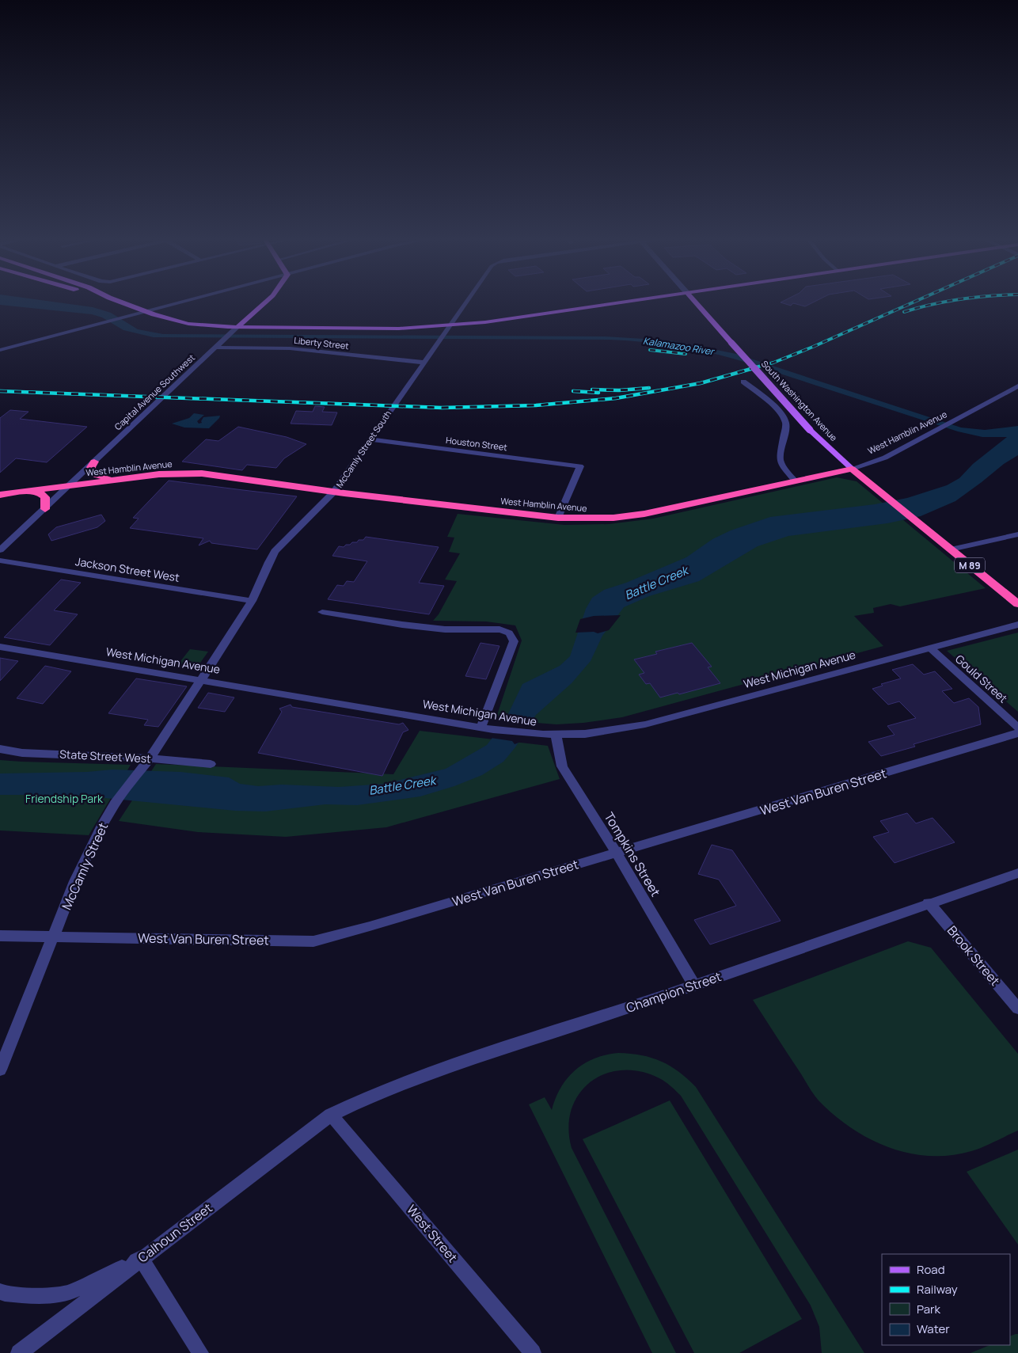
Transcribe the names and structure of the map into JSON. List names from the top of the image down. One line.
{"streets":{"highway":["South Washington Avenue","West Hamblin Avenue","M 89"],"main road":["Capital Avenue Southwest"],"street":["Liberty Street","Houston Street","McCamly Street South","Jackson Street West","West Michigan Avenue","Gould Street","State Street West","West Van Buren Street","Tompkins Street","McCamly Street","Brook Street","Champion Street","Calhoun Street","West Street"]},"crossings":[["Liberty Street","Capital Avenue Southwest"],["Liberty Street","McCamly Street South"],["Capital Avenue Southwest","West Hamblin Avenue"],["South Washington Avenue","West Hamblin Avenue"],["West Hamblin Avenue","Houston Street"],["West Hamblin Avenue","McCamly Street South"],["Houston Street","McCamly Street South"],["McCamly Street South","Jackson Street West"],["McCamly Street South","West Michigan Avenue"],["McCamly Street South","McCamly Street"],["West Michigan Avenue","Gould Street"],["West Michigan Avenue","Tompkins Street"],["West Michigan Avenue","McCamly Street"],["State Street West","McCamly Street"],["West Van Buren Street","Tompkins Street"],["West Van Buren Street","McCamly Street"],["Tompkins Street","Champion Street"],["Brook Street","Champion Street"],["Champion Street","Calhoun Street"],["Champion Street","West Street"],["Calhoun Street","West Street"]],"water":["Kalamazoo River","Battle Creek"],"parks":["Friendship Park"],"legend":["Road","Railway","Park","Water"]}
